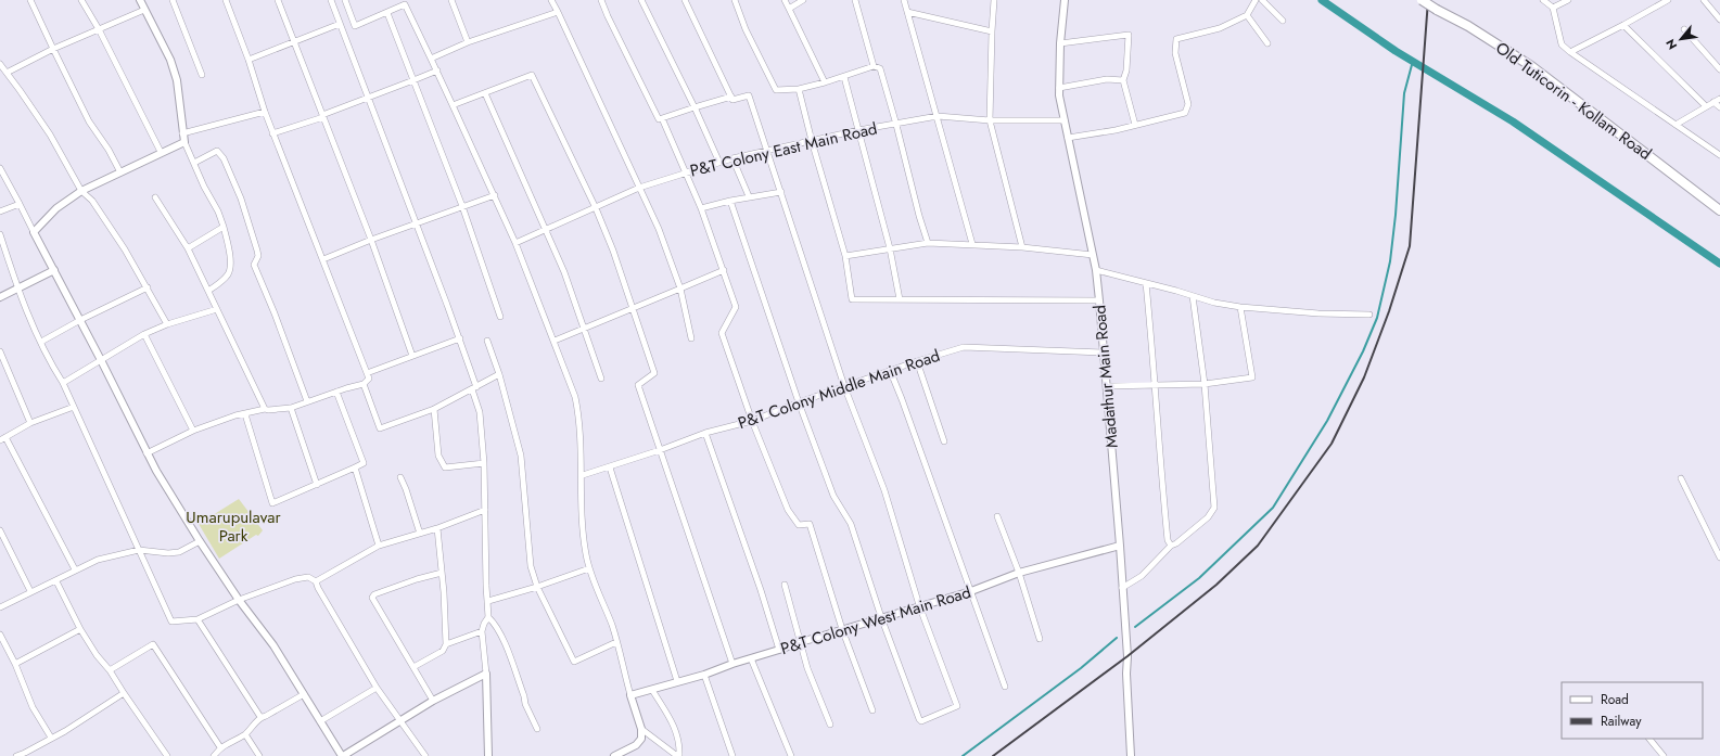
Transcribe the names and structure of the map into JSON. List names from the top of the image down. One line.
{"streets":{"main road":["Old Tuticorin - Kollam Road"],"street":["P&T Colony East Main Road","Madathur Main Road","P&T Colony Middle Main Road","P&T Colony West Main Road"]},"crossings":[["P&T Colony East Main Road","Madathur Main Road"],["Madathur Main Road","P&T Colony Middle Main Road"],["Madathur Main Road","P&T Colony West Main Road"]],"parks":["Umarupulavar Park"],"legend":["Road","Railway"],"north":"bottom left"}
